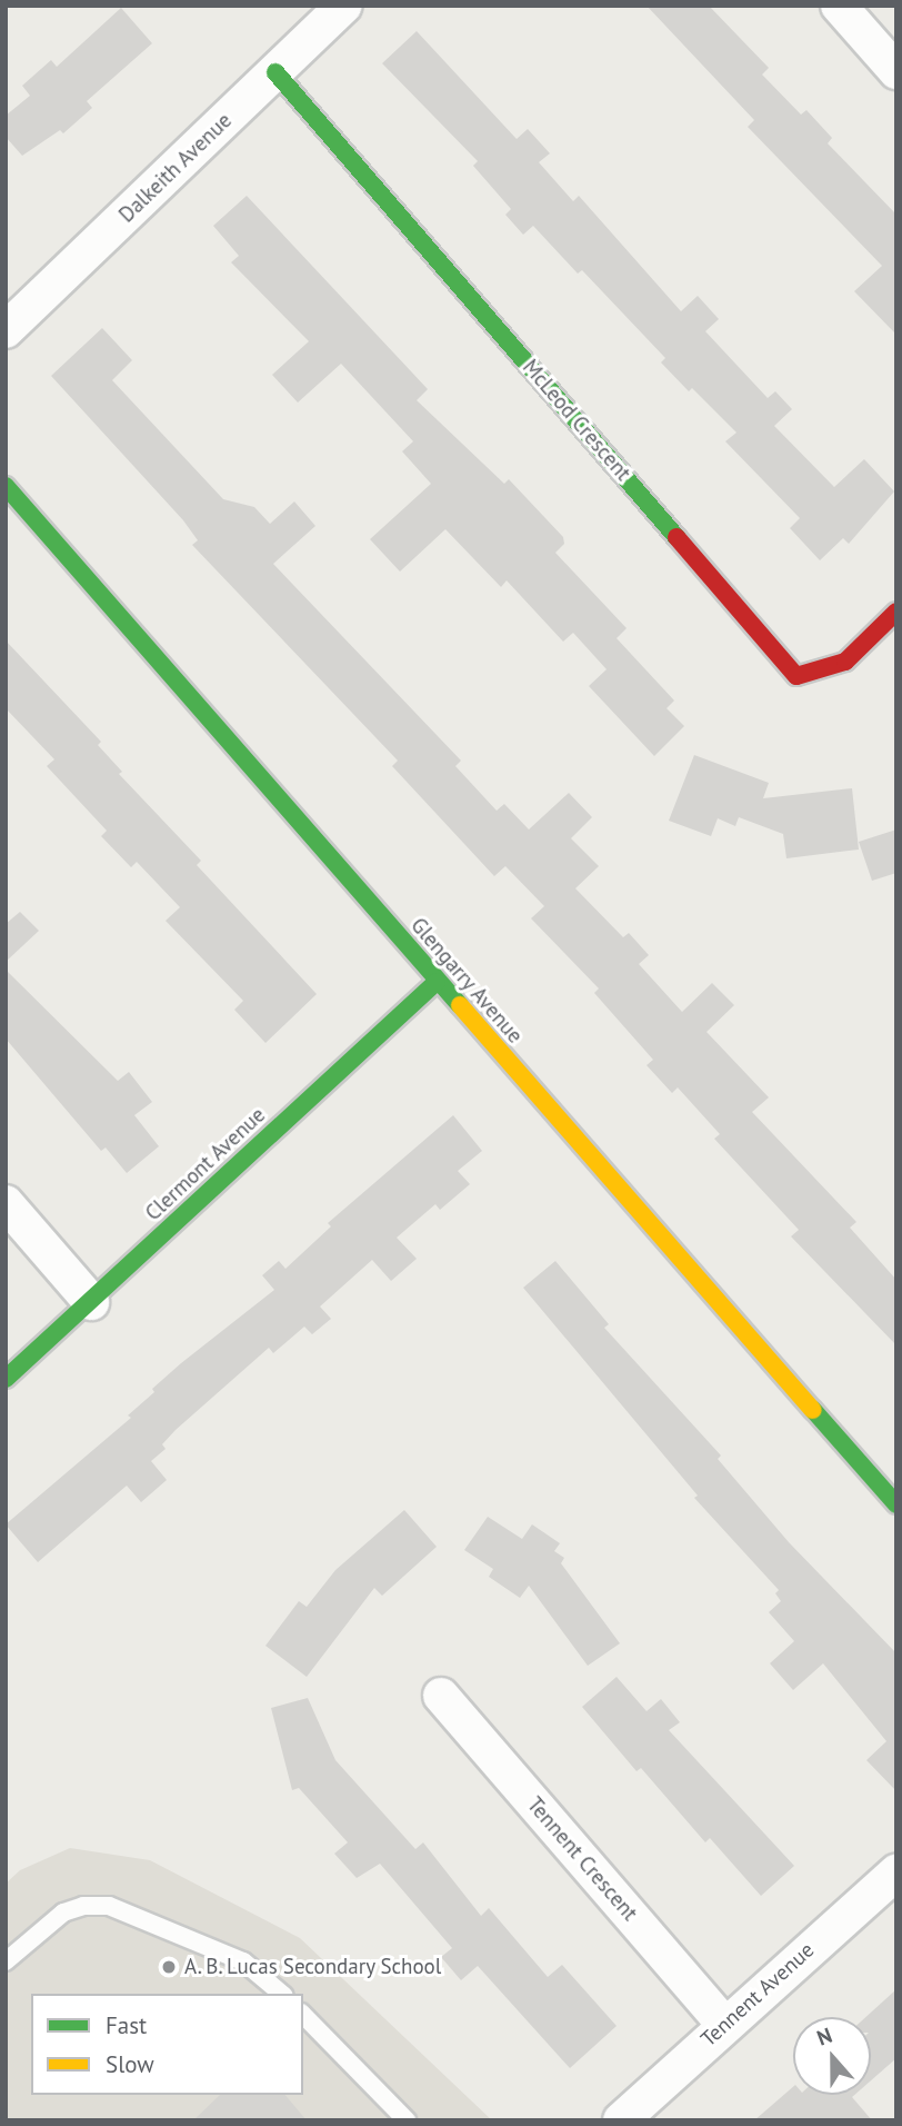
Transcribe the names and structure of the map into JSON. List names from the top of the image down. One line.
{"streets":{"street":["Dalkeith Avenue","McLeod Crescent","Glengarry Avenue","Clermont Avenue","Tennent Crescent","Tennent Avenue"]},"crossings":[["Dalkeith Avenue","McLeod Crescent"],["Glengarry Avenue","Clermont Avenue"],["Tennent Crescent","Tennent Avenue"]],"places":["A. B. Lucas Secondary School"],"legend":["Fast","Slow"],"north":"top"}
